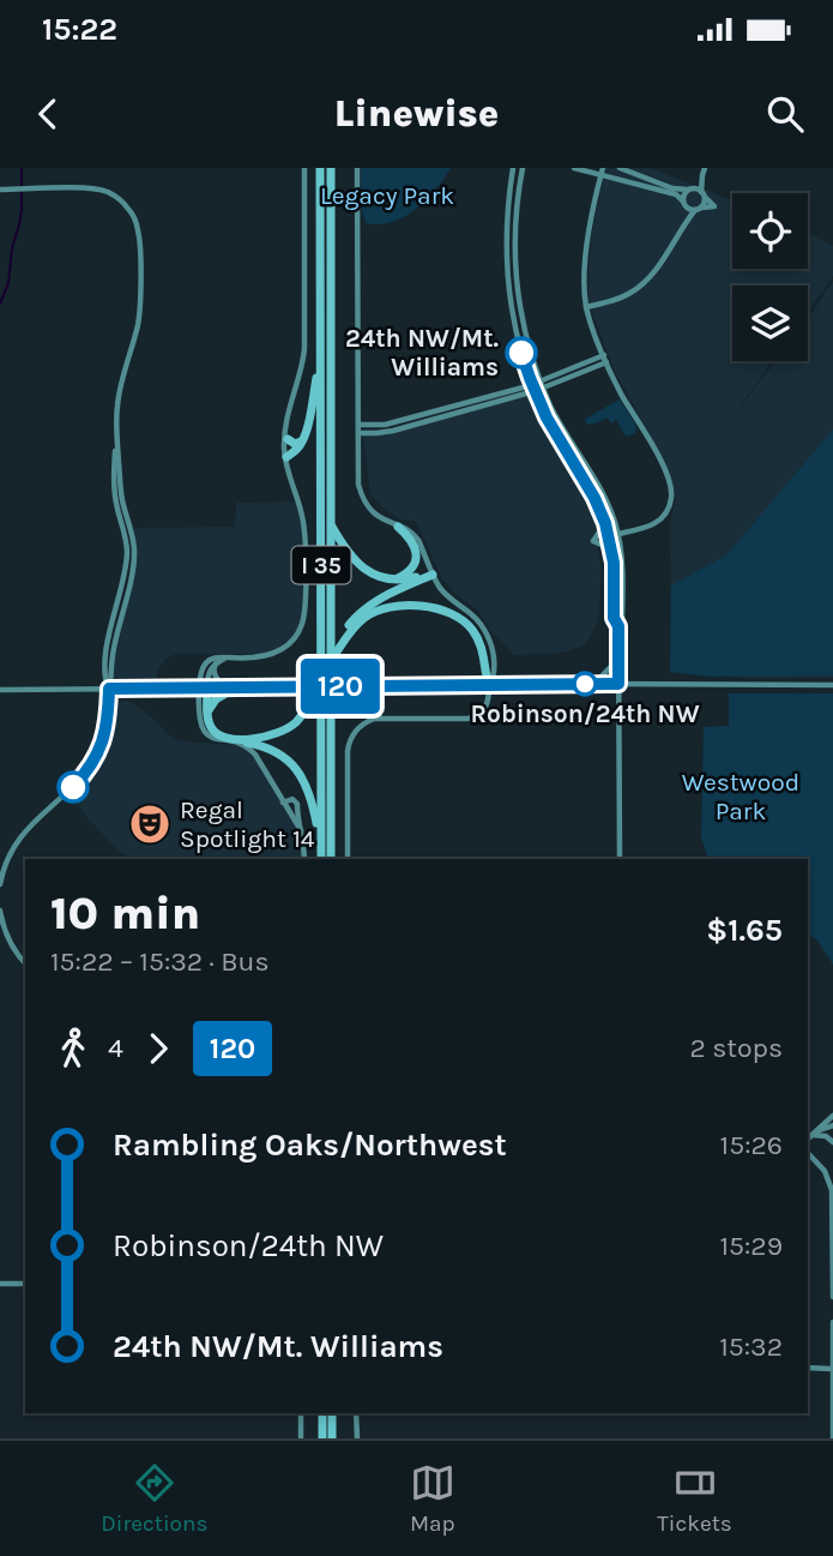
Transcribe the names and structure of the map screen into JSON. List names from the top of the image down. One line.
{"streets":{"highway":["I 35"]},"parks":["Legacy Park","Westwood Park"],"places":{"other":["24th NW/Mt. Williams","Robinson/24th NW"],"theatre":["Regal Spotlight 14"]},"lines":["bus line 120"],"page":{"status":"15:22","header":"Linewise","on_map":"120","heading":["10 min","15:22 – 15:32 · Bus","$1.65"],"legs":["4","120","2 stops"],"list":[{"name":"Rambling Oaks/Northwest","value":"15:26"},{"name":"Robinson/24th NW","value":"15:29"},{"name":"24th NW/Mt. Williams","value":"15:32"}],"tabs":["Directions","Map","Tickets"]}}
